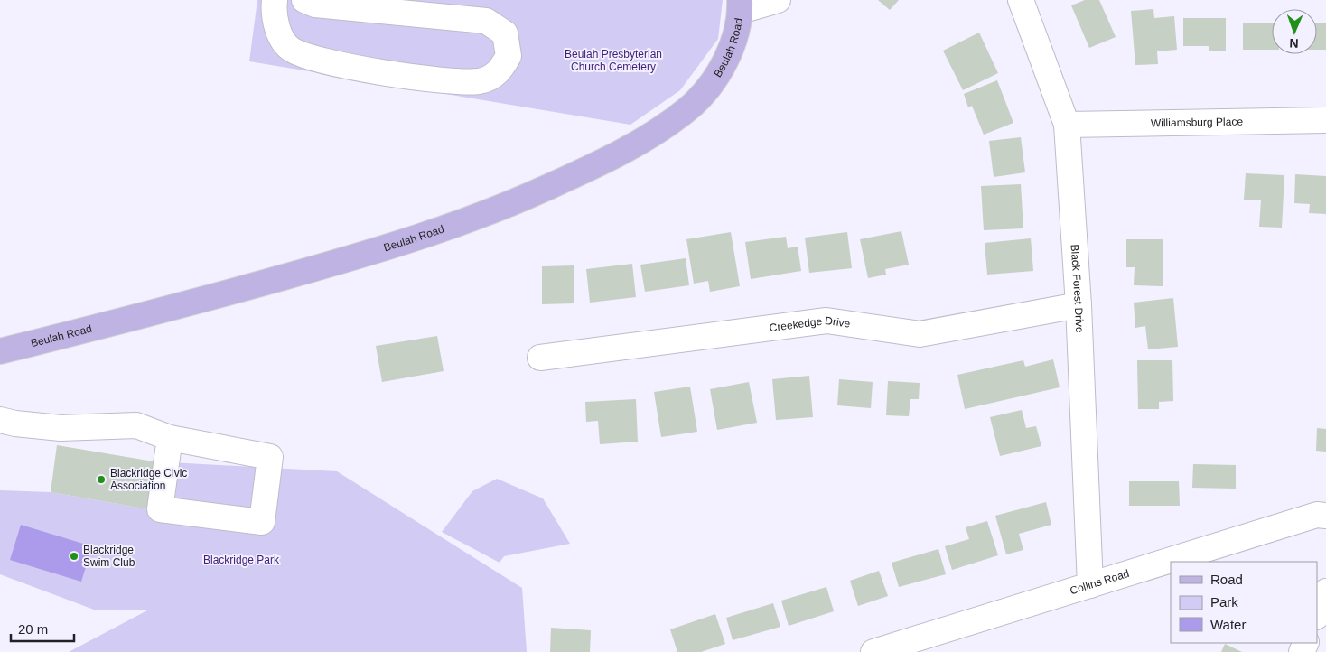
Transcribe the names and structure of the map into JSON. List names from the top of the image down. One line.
{"streets":{"main road":["Beulah Road"],"street":["Williamsburg Place","Black Forest Drive","Creekedge Drive","Collins Road"]},"crossings":[["Williamsburg Place","Black Forest Drive"],["Black Forest Drive","Creekedge Drive"],["Black Forest Drive","Collins Road"]],"parks":["Beulah Presbyterian Church Cemetery","Blackridge Park"],"places":["Blackridge Civic Association","Blackridge Swim Club"],"legend":["Road","Park","Water"],"scale_bar":"20 m","north":"bottom"}
